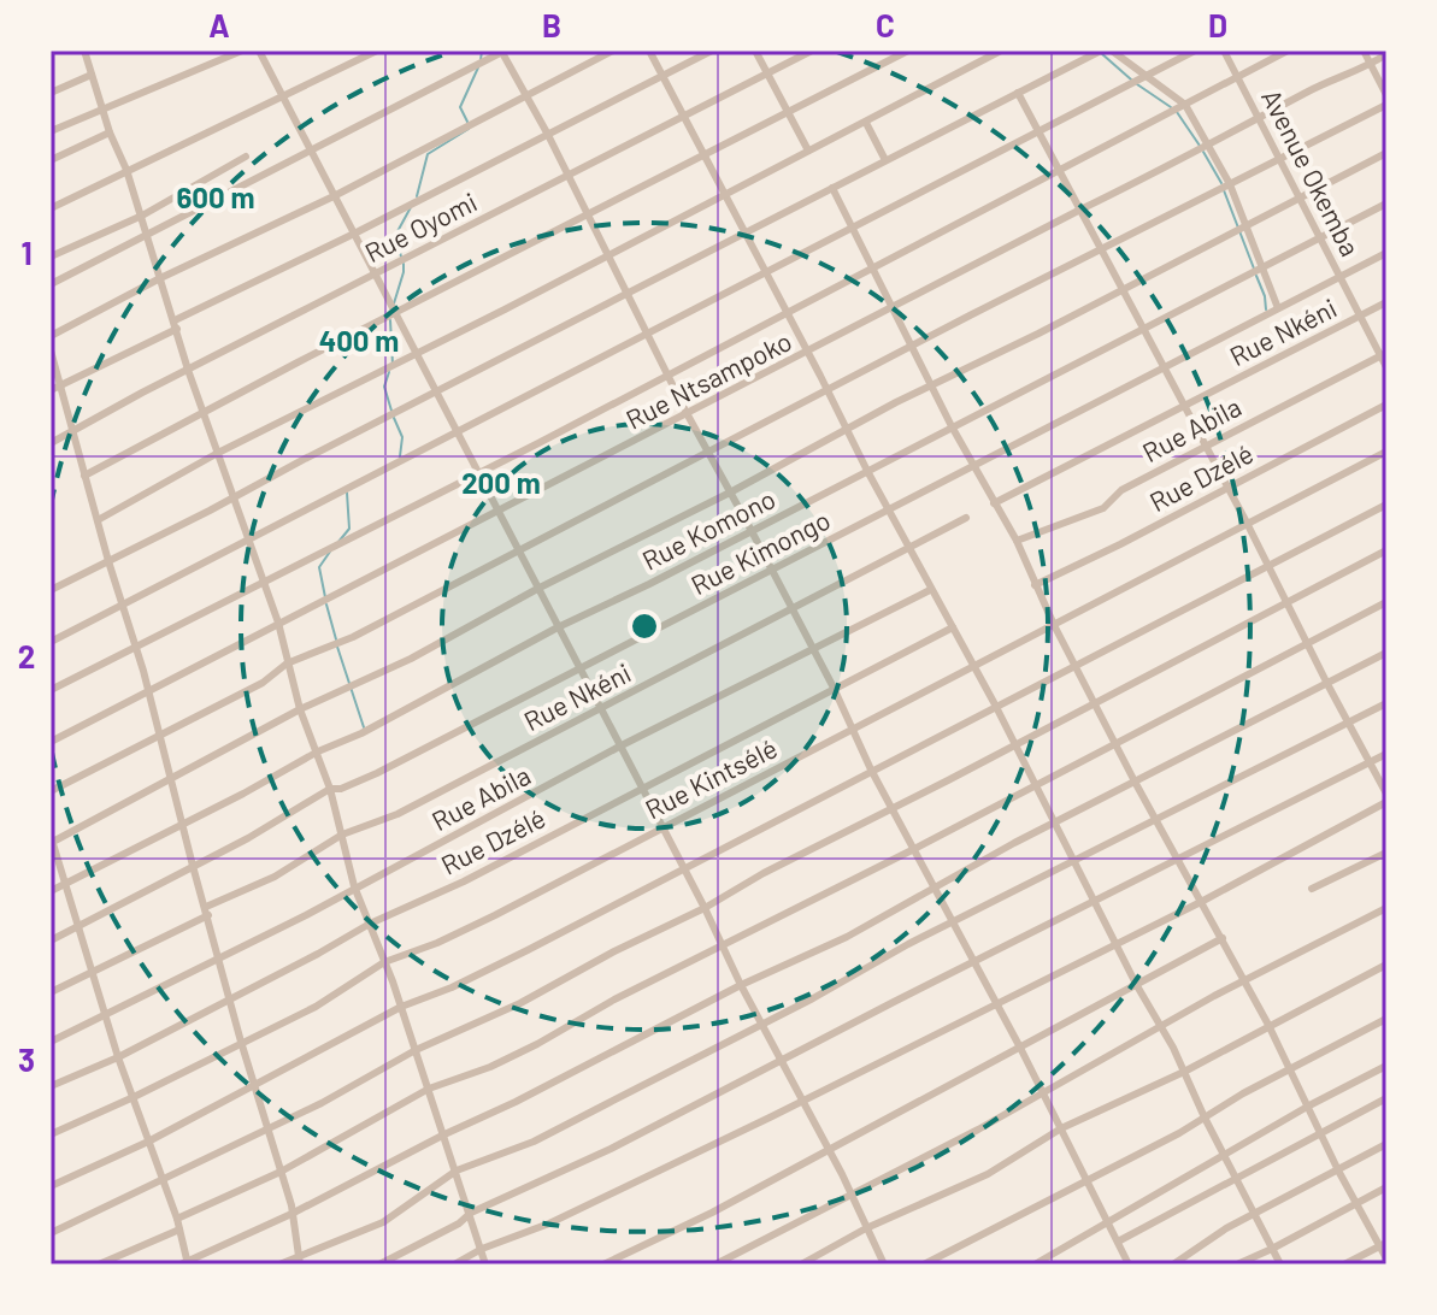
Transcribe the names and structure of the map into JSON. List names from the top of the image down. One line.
{"streets":{"street":["Avenue Okemba","Rue Oyomi","Rue Nkéni","Rue Ntsampoko","Rue Abila","Rue Dzélé","Rue Komono","Rue Kimongo","Rue Kintsélé"]},"crossings":[["Avenue Okemba","Rue Nkéni"],["Avenue Okemba","Rue Ntsampoko"],["Avenue Okemba","Rue Abila"],["Avenue Okemba","Rue Komono"],["Avenue Okemba","Rue Kimongo"]],"grid":{"columns":["A","B","C","D"],"rows":["1","2","3"]},"rings":["600 m","400 m","200 m"]}
